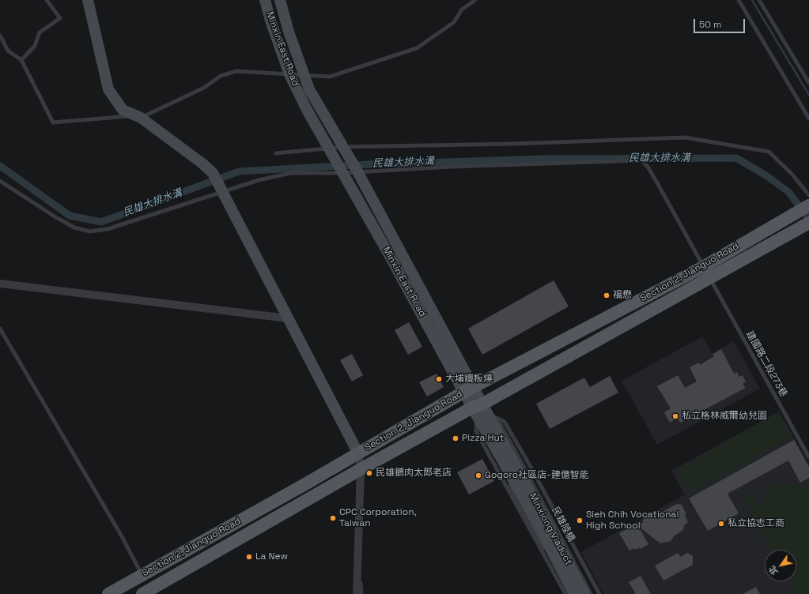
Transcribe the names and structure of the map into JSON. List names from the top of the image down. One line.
{"streets":{"main road":["Minxin East Road","Section 2, Jianguo Road","Minxiong Viaduct"],"lane":["建國路二段273巷","民雄陸橋"]},"crossings":[["Minxin East Road","Section 2, Jianguo Road"],["Minxin East Road","建國路二段273巷"],["Section 2, Jianguo Road","建國路二段273巷"],["民雄陸橋","Minxiong Viaduct"]],"water":["民雄大排水溝"],"places":["福懋","大埔鐵板燒","私立格林威爾幼兒園","Pizza Hut","民雄鵝肉太郎老店","Gogoro社區店-建億智能","CPC Corporation, Taiwan","Sieh Chih Vocational High School","私立協志工商","La New"],"scale_bar":"50 m","north":"bottom left"}
